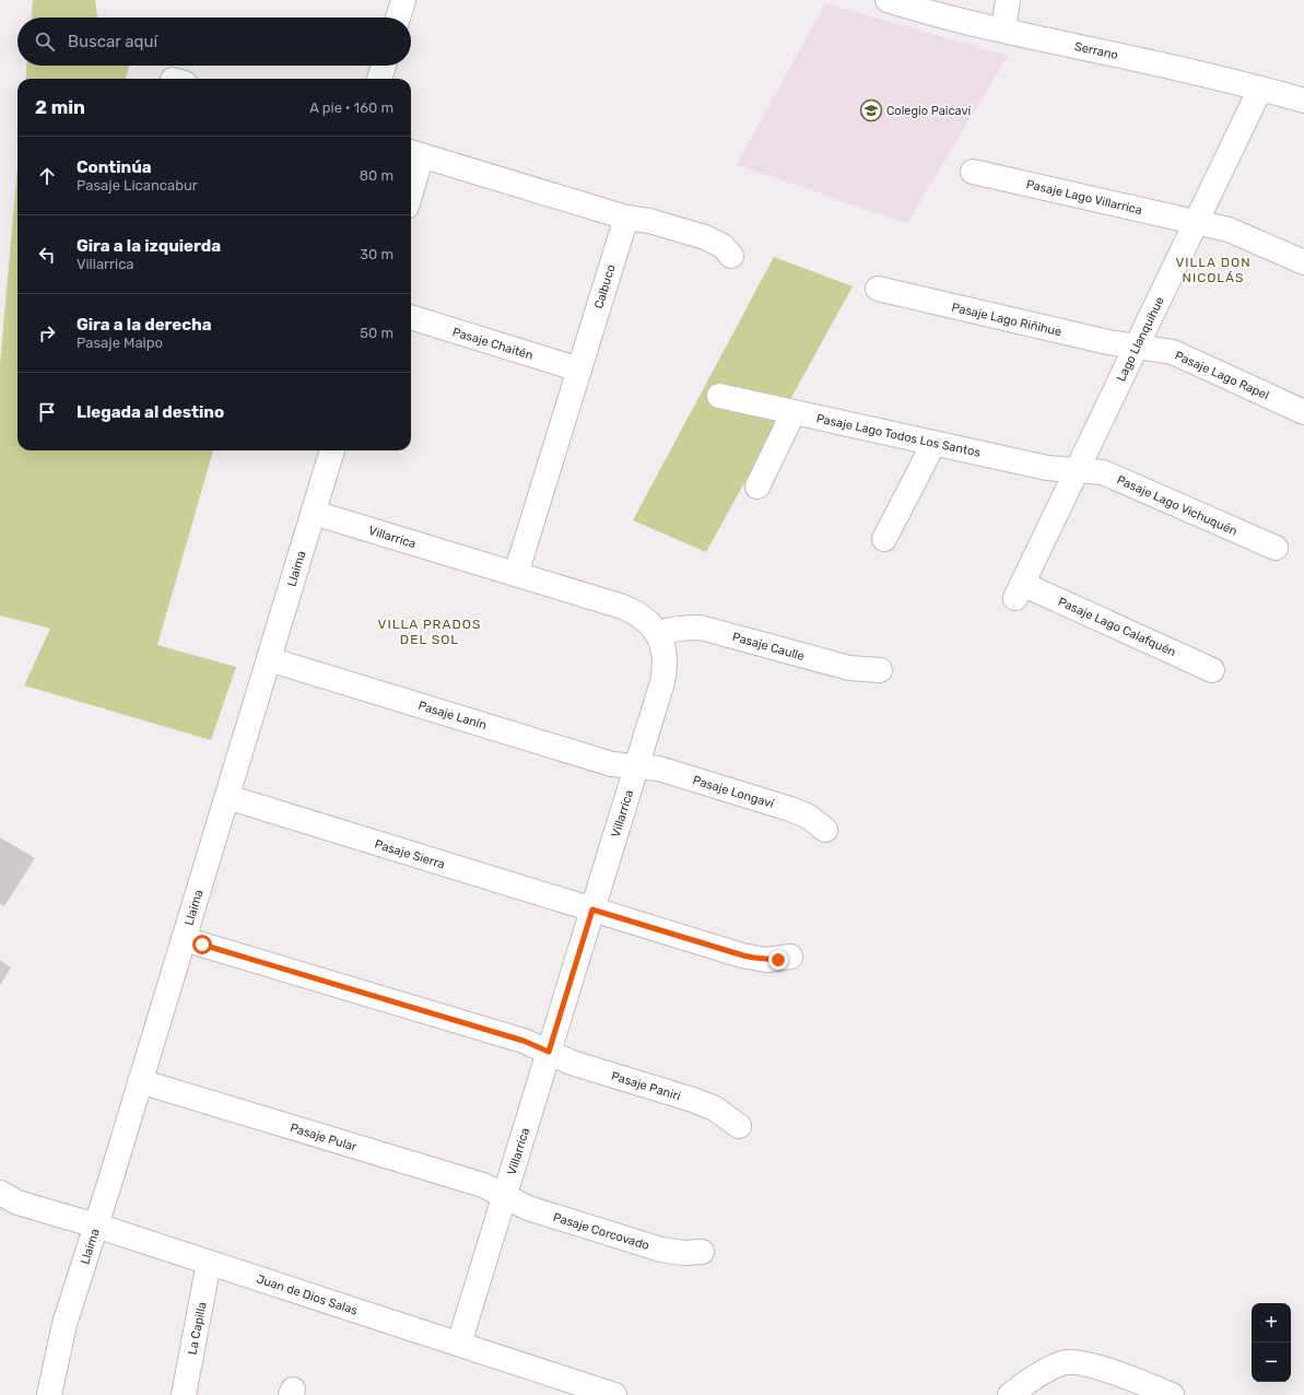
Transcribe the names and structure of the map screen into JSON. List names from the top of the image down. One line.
{"streets":{"street":["Serrano","Pasaje Lago Villarrica","Calbuco","Pasaje Lago Riñihue","Lago Llanquihue","Pasaje Chaitén","Pasaje Lago Rapel","Pasaje Lago Todos Los Santos","Pasaje Lago Vichuquén","Villarrica","Llaima","Pasaje Lago Calafquén","Pasaje Caulle","Pasaje Lanín","Pasaje Longaví","Pasaje Sierra","Pasaje Paniri","Pasaje Pular","Pasaje Corcovado","Juan de Dios Salas","La Capilla"]},"crossings":[["Serrano","Lago Llanquihue"],["Pasaje Lago Villarrica","Lago Llanquihue"],["Calbuco","Pasaje Chaitén"],["Calbuco","Villarrica"],["Pasaje Lago Riñihue","Lago Llanquihue"],["Pasaje Lago Riñihue","Pasaje Lago Rapel"],["Lago Llanquihue","Pasaje Lago Rapel"],["Lago Llanquihue","Pasaje Lago Todos Los Santos"],["Lago Llanquihue","Pasaje Lago Vichuquén"],["Lago Llanquihue","Pasaje Lago Calafquén"],["Pasaje Lago Todos Los Santos","Pasaje Lago Vichuquén"],["Villarrica","Llaima"],["Villarrica","Pasaje Caulle"],["Villarrica","Pasaje Lanín"],["Villarrica","Pasaje Longaví"],["Villarrica","Pasaje Sierra"],["Villarrica","Pasaje Paniri"],["Villarrica","Pasaje Pular"],["Villarrica","Pasaje Corcovado"],["Villarrica","Juan de Dios Salas"],["Llaima","Pasaje Lanín"],["Llaima","Pasaje Sierra"],["Llaima","Pasaje Paniri"],["Llaima","Pasaje Pular"],["Llaima","Juan de Dios Salas"],["Pasaje Lanín","Pasaje Longaví"],["Pasaje Pular","Pasaje Corcovado"],["Juan de Dios Salas","La Capilla"]],"districts":["VILLA DON NICOLÁS","VILLA PRADOS DEL SOL"],"places":{"school or university":["Colegio Paicaví"]},"page":{"search":"Buscar aquí","heading":["2 min","A pie · 160 m"],"list":[["Continúa","Pasaje Licancabur","80 m"],["Gira a la izquierda","Villarrica","30 m"],["Gira a la derecha","Pasaje Maipo","50 m"],"Llegada al destino"],"map_buttons":["+","−"]}}
